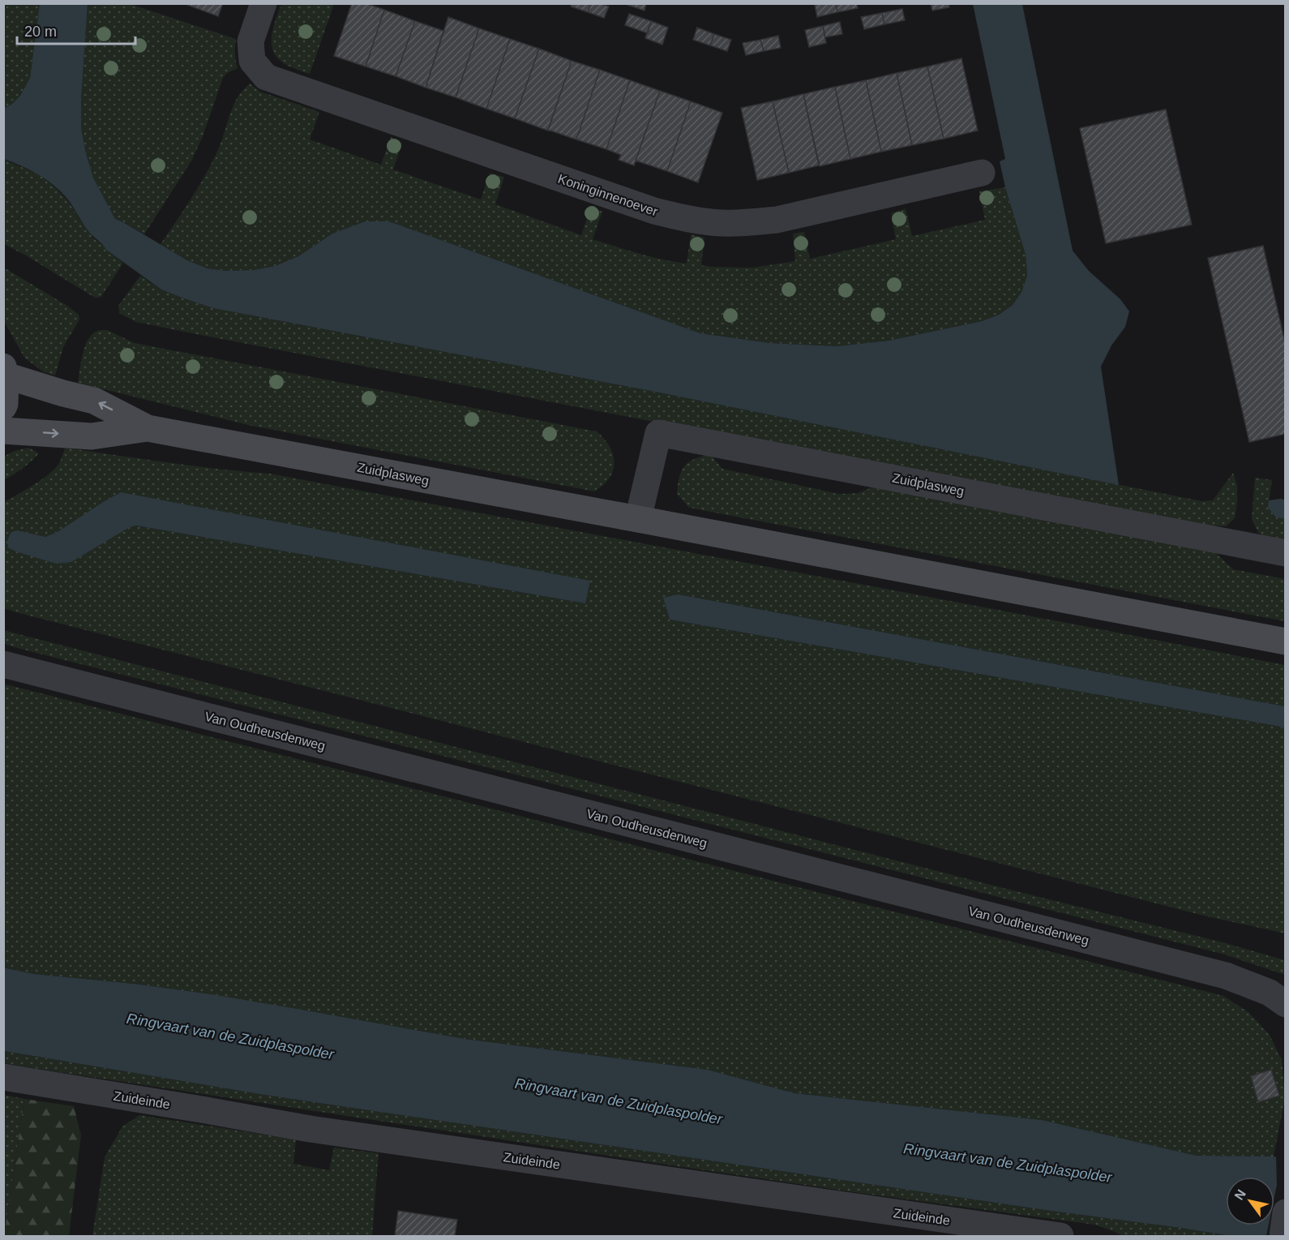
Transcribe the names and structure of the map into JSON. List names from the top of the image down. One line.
{"streets":{"main road":["Zuidplasweg"],"street":["Koninginnenoever","Van Oudheusdenweg","Zuideinde"]},"water":["Ringvaart van de Zuidplaspolder"],"scale_bar":"20 m","north":"top left"}
